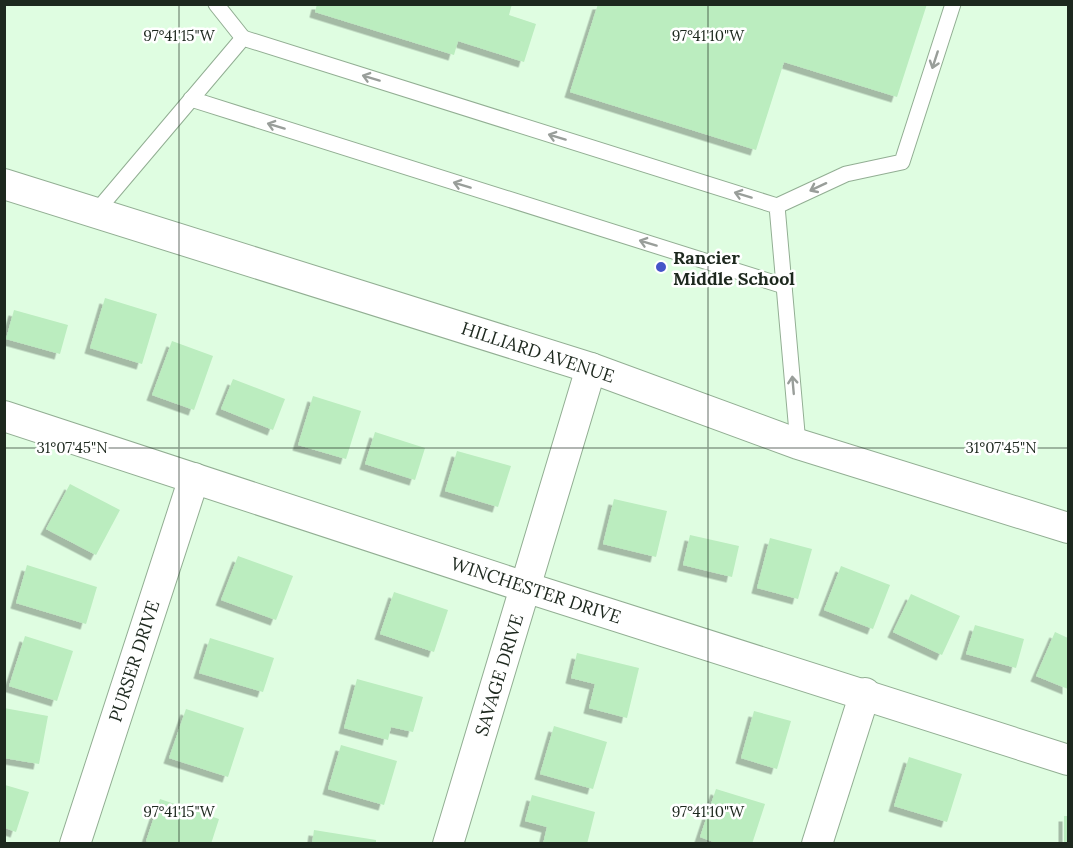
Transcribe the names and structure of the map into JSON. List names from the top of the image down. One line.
{"streets":{"street":["HILLIARD AVENUE","WINCHESTER DRIVE","PURSER DRIVE","SAVAGE DRIVE"]},"crossings":[["HILLIARD AVENUE","SAVAGE DRIVE"],["WINCHESTER DRIVE","PURSER DRIVE"],["WINCHESTER DRIVE","SAVAGE DRIVE"]],"places":["Rancier Middle School"],"coordinates":["97°41'15\"W","97°41'10\"W","31°07'45\"N"]}
